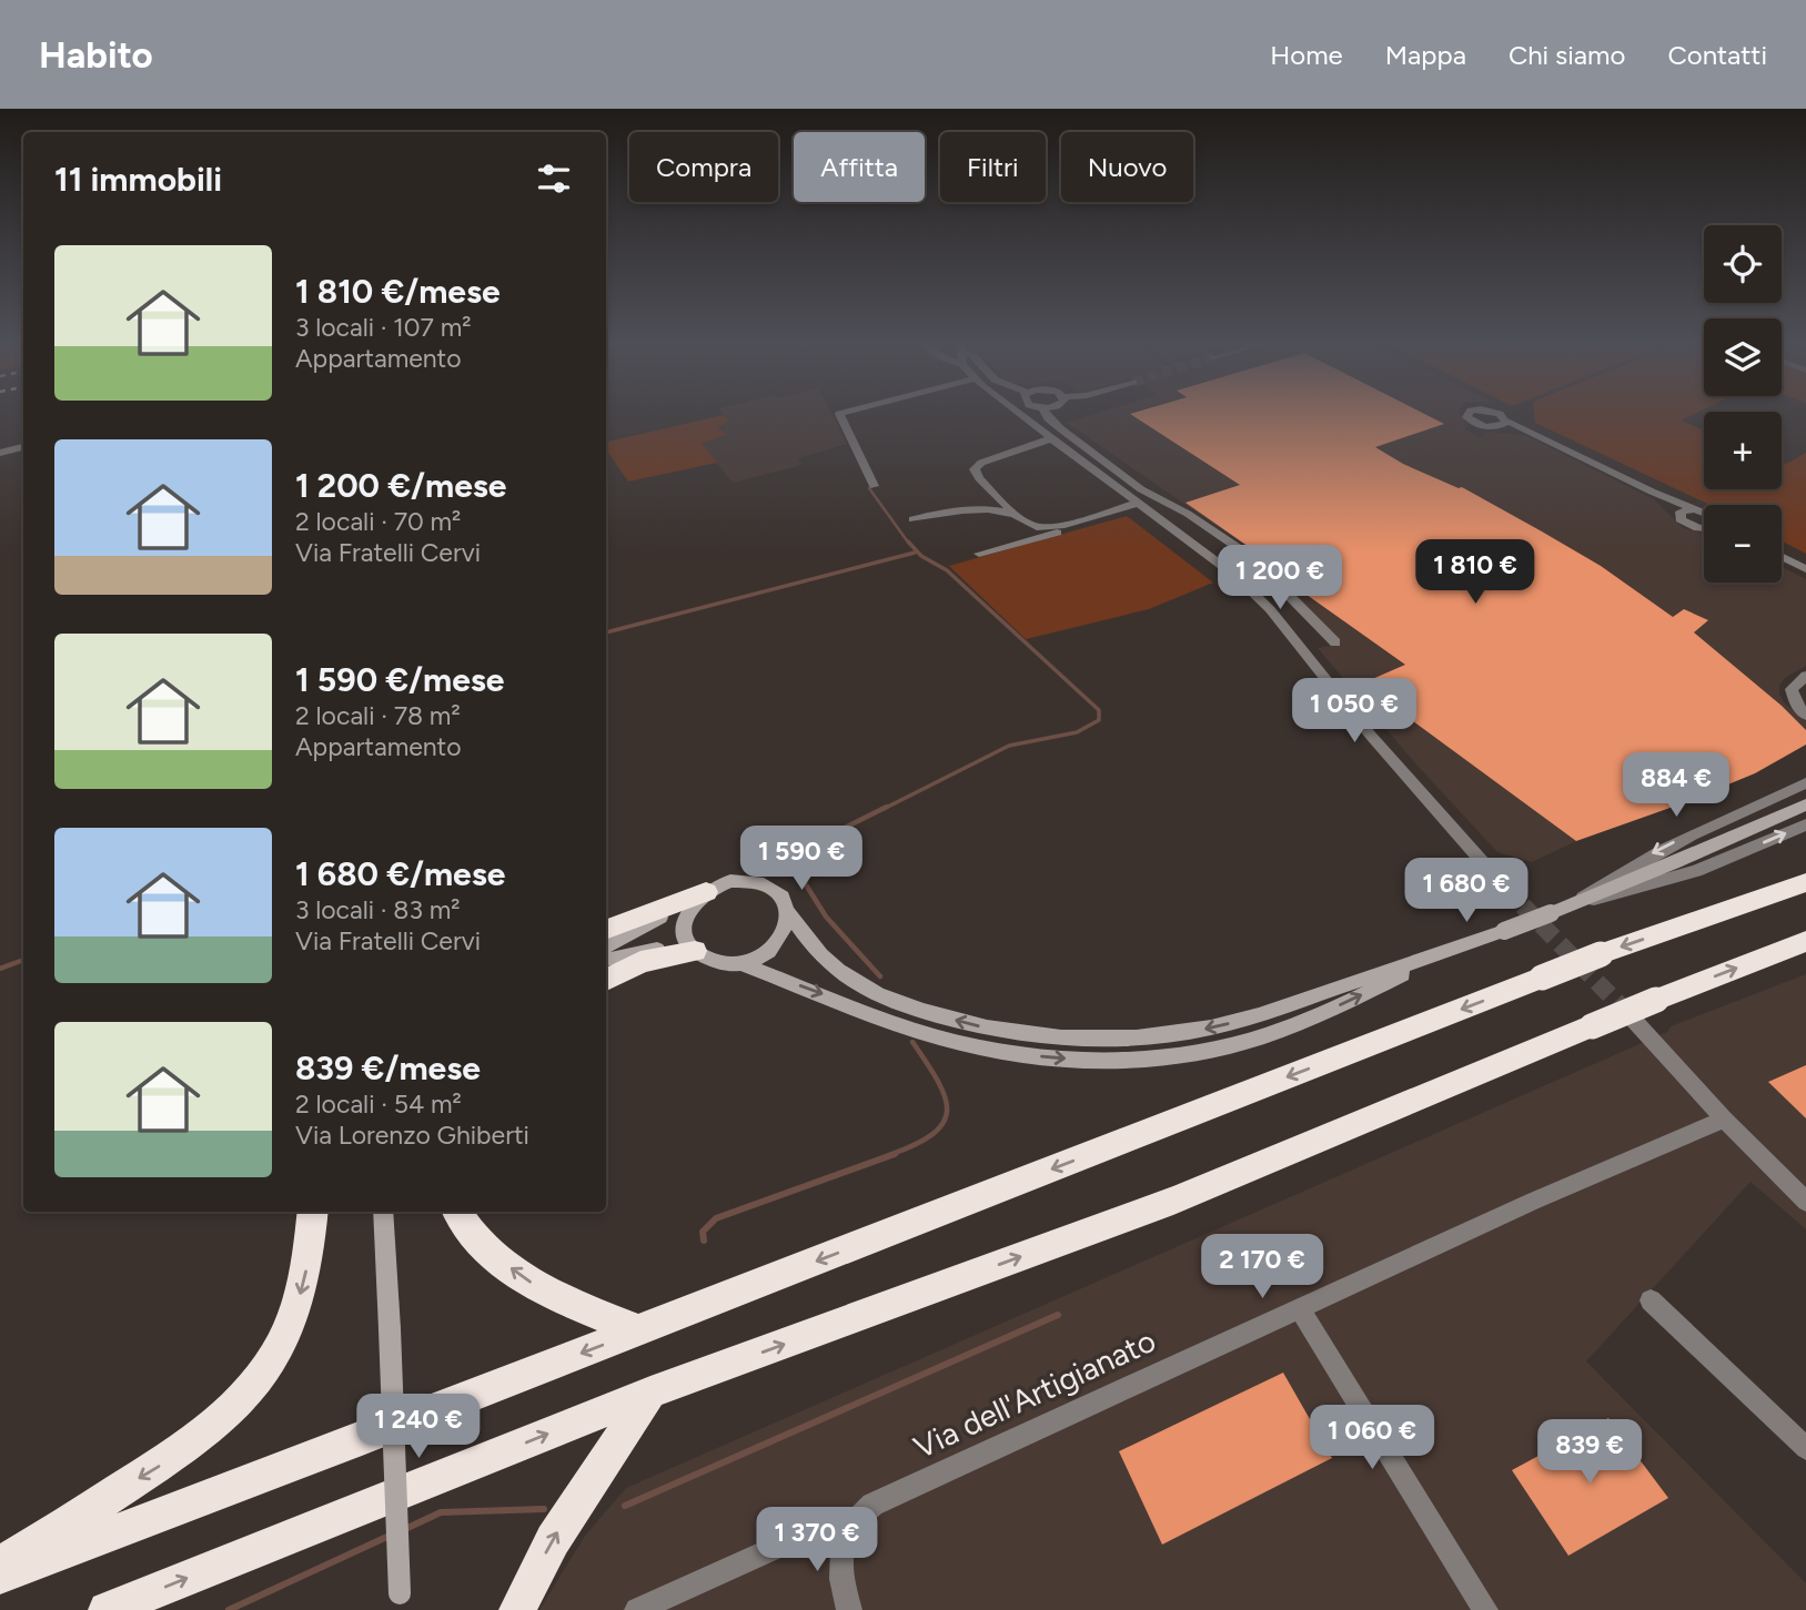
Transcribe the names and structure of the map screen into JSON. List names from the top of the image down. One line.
{"streets":{"street":["Via dell'Artigianato"]},"page":{"header":"Habito","nav":["Home","Mappa","Chi siamo","Contatti"],"chip":["Compra","Affitta","Filtri","Nuovo"],"heading":"11 immobili","map_buttons":["+","−"],"list":[{"name":"1 810 €/mese","note":"3 locali · 107 m² · Appartamento"},{"name":"1 200 €/mese","note":"2 locali · 70 m² · Via Fratelli Cervi"},{"name":"1 590 €/mese","note":"2 locali · 78 m² · Appartamento"},{"name":"1 680 €/mese","note":"3 locali · 83 m² · Via Fratelli Cervi"},{"name":"839 €/mese","note":"2 locali · 54 m² · Via Lorenzo Ghiberti"}],"price":["1 810 €","1 200 €","1 050 €","884 €","1 590 €","1 680 €","2 170 €","1 240 €","1 060 €","839 €","1 370 €"]}}
